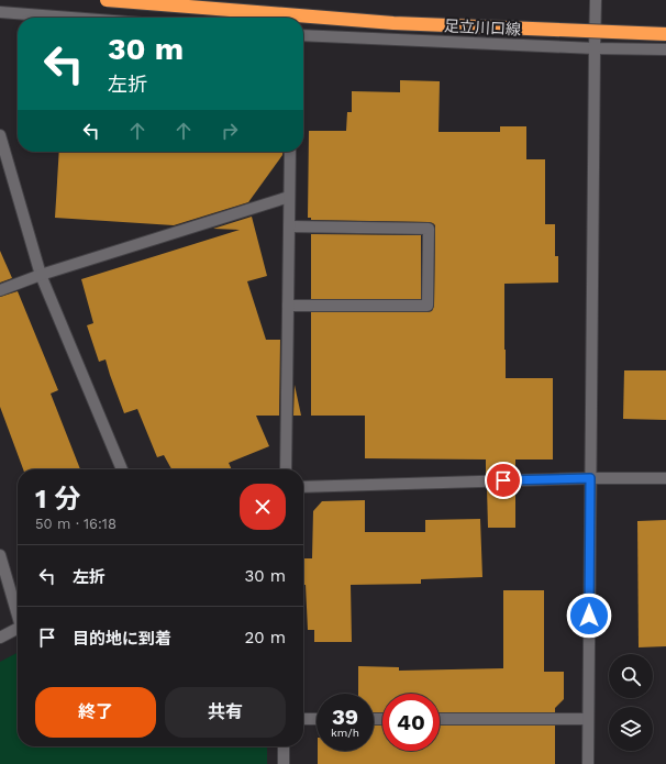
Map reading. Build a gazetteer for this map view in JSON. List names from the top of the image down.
{
  "streets": {
    "street": ["足立川口線"]
  },
  "page": {
    "turn": ["30 m", "左折"],
    "heading": ["1 分", "50 m · 16:18"],
    "list": [
      {
        "name": "左折",
        "value": "30 m"
      },
      {
        "name": "目的地に到着",
        "value": "20 m"
      }
    ],
    "buttons": ["終了", "共有"],
    "speed": "39 km/h",
    "limit": "40"
  }
}
